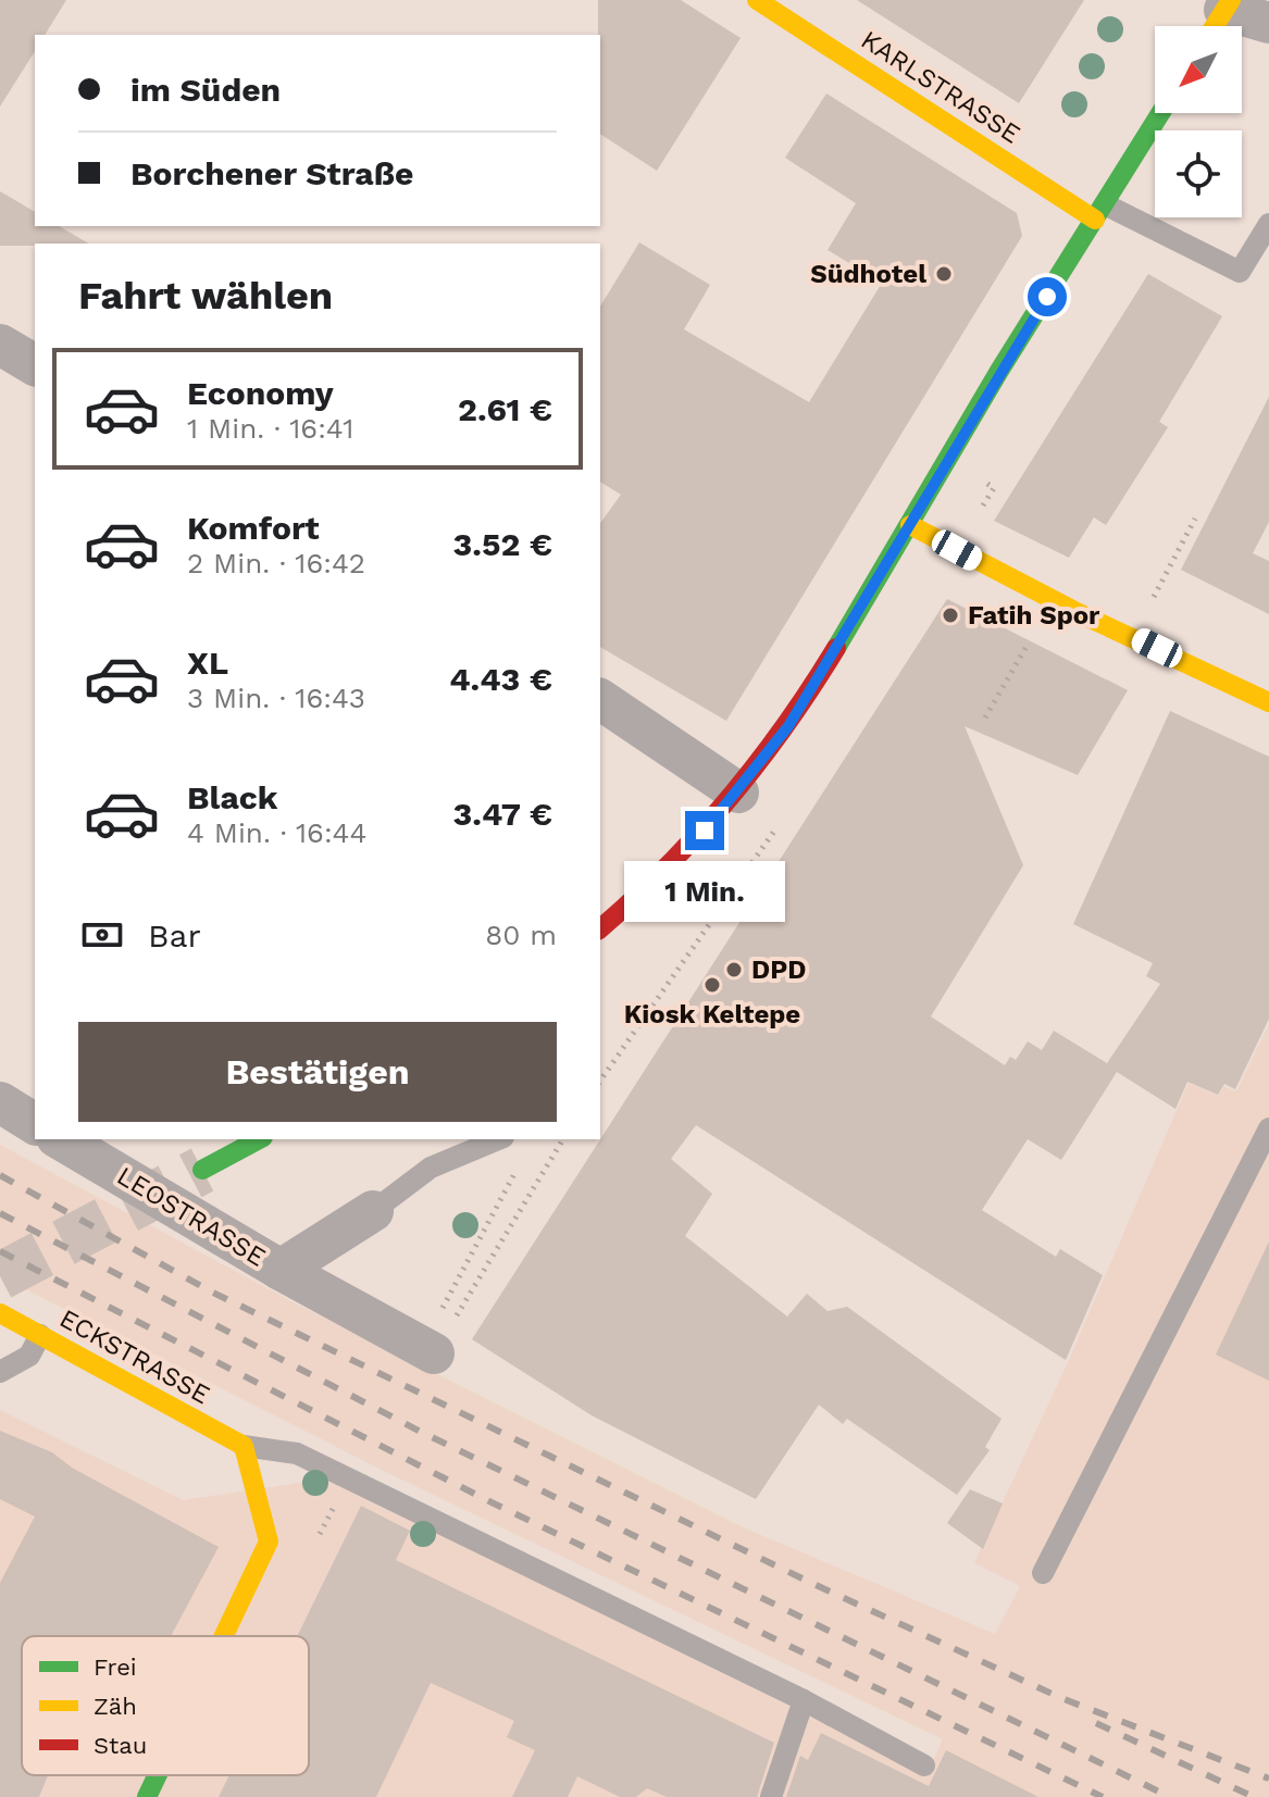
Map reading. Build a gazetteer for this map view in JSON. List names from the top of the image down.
{
  "streets": {
    "street": ["KARLSTRASSE", "LEOSTRASSE", "ECKSTRASSE"]
  },
  "places": [
    "Südhotel",
    "Fatih Spor",
    "DPD",
    "Kiosk Keltepe"
  ],
  "legend": ["Frei", "Zäh", "Stau"],
  "north": "bottom left",
  "page": {
    "banner": ["im Süden", "Borchener Straße"],
    "heading": "Fahrt wählen",
    "list": [
      {
        "name": "Economy",
        "note": "1 Min. · 16:41",
        "value": "2.61 €"
      },
      {
        "name": "Komfort",
        "note": "2 Min. · 16:42",
        "value": "3.52 €"
      },
      {
        "name": "XL",
        "note": "3 Min. · 16:43",
        "value": "4.43 €"
      },
      {
        "name": "Black",
        "note": "4 Min. · 16:44",
        "value": "3.47 €"
      }
    ],
    "bubble": "1 Min.",
    "pay": ["Bar", "80 m"],
    "buttons": "Bestätigen"
  }
}
